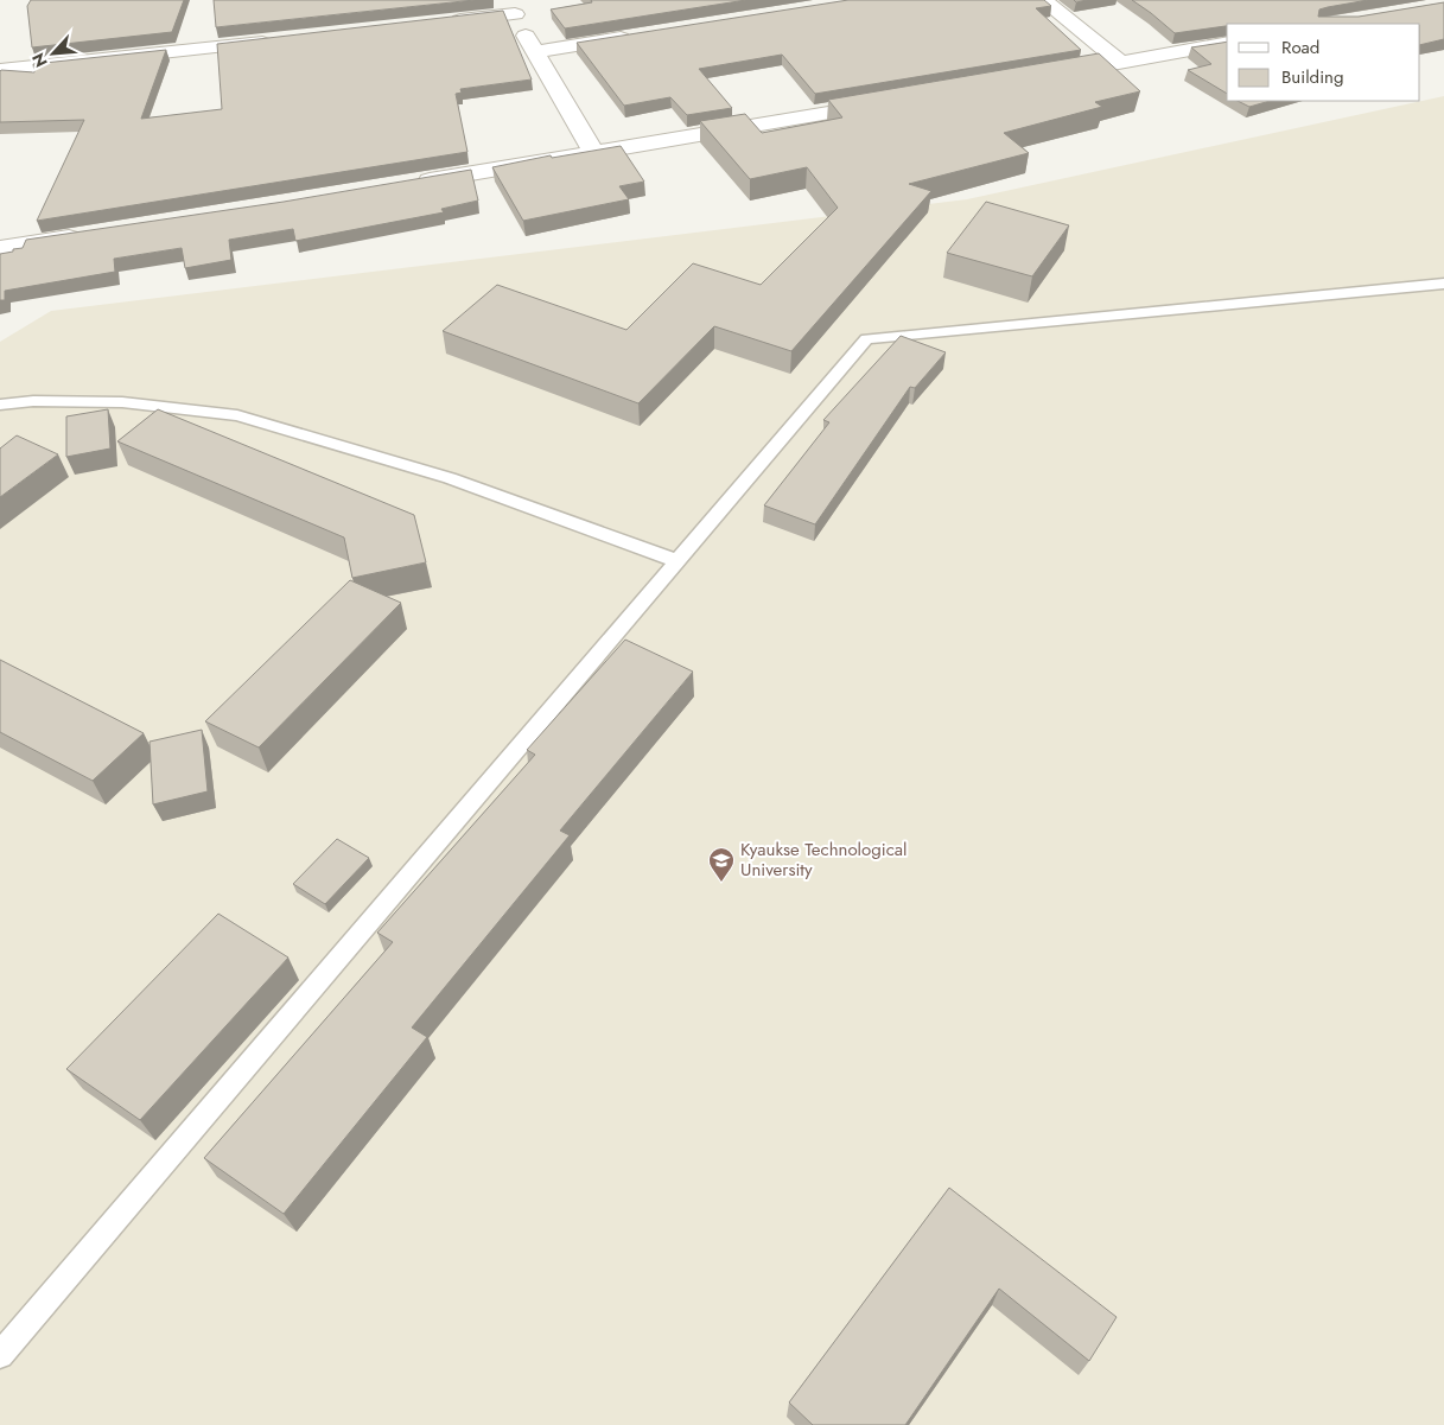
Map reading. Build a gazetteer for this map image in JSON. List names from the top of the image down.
{
  "places": {
    "school or university": ["Kyaukse Technological University"]
  },
  "legend": ["Road", "Building"],
  "north": "bottom left"
}
